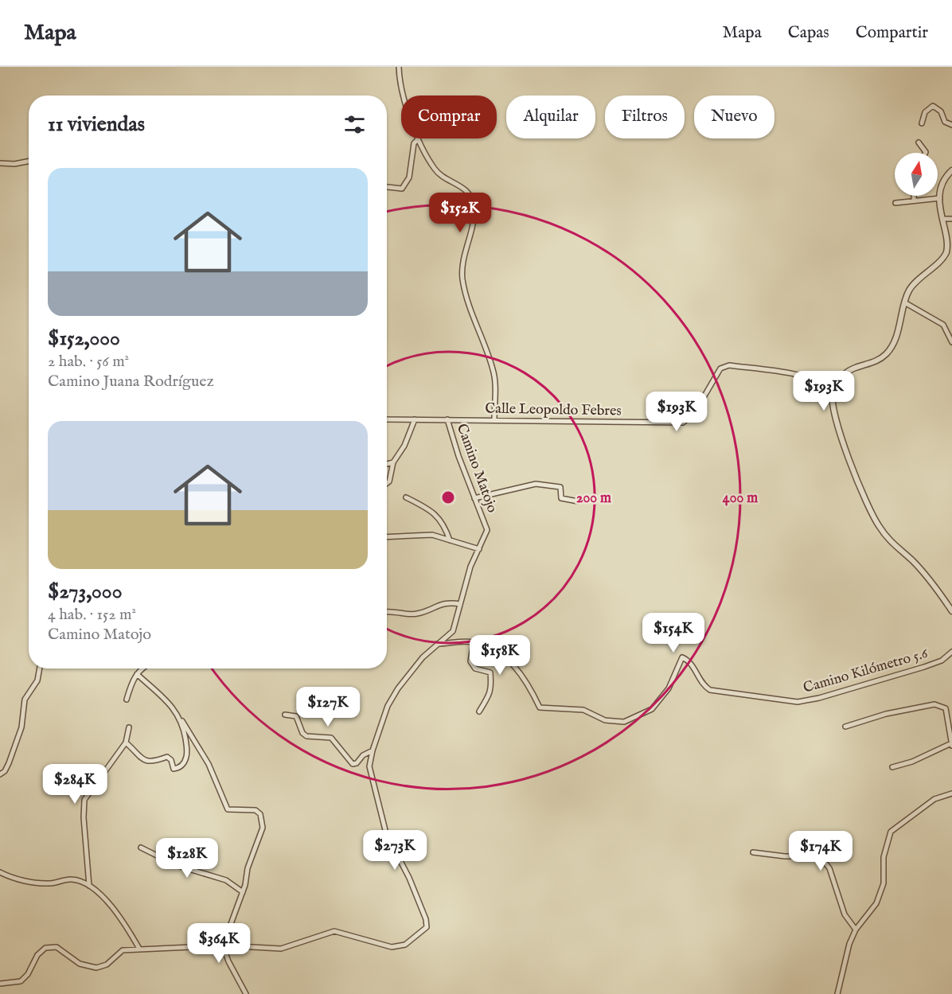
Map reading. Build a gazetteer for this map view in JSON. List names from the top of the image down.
{
  "streets": {
    "street": ["Calle Leopoldo Febres", "Camino Matojo", "Camino Kilómetro 5.6"]
  },
  "crossings": [
    ["Calle Leopoldo Febres", "Camino Matojo"],
    ["Camino Matojo", "Camino Kilómetro 5.6"]
  ],
  "north": "top",
  "page": {
    "header": "Mapa",
    "nav": ["Mapa", "Capas", "Compartir"],
    "chip": [
      "Comprar",
      "Alquilar",
      "Filtros",
      "Nuevo"
    ],
    "heading": "11 viviendas",
    "list": [
      {
        "name": "$152,000",
        "note": "2 hab. · 56 m² · Camino Juana Rodríguez"
      },
      {
        "name": "$273,000",
        "note": "4 hab. · 152 m² · Camino Matojo"
      }
    ],
    "price": [
      "$152K",
      "$193K",
      "$193K",
      "$154K",
      "$158K",
      "$127K",
      "$284K",
      "$273K",
      "$174K",
      "$128K",
      "$364K"
    ]
  },
  "rings": ["200 m", "400 m"]
}
